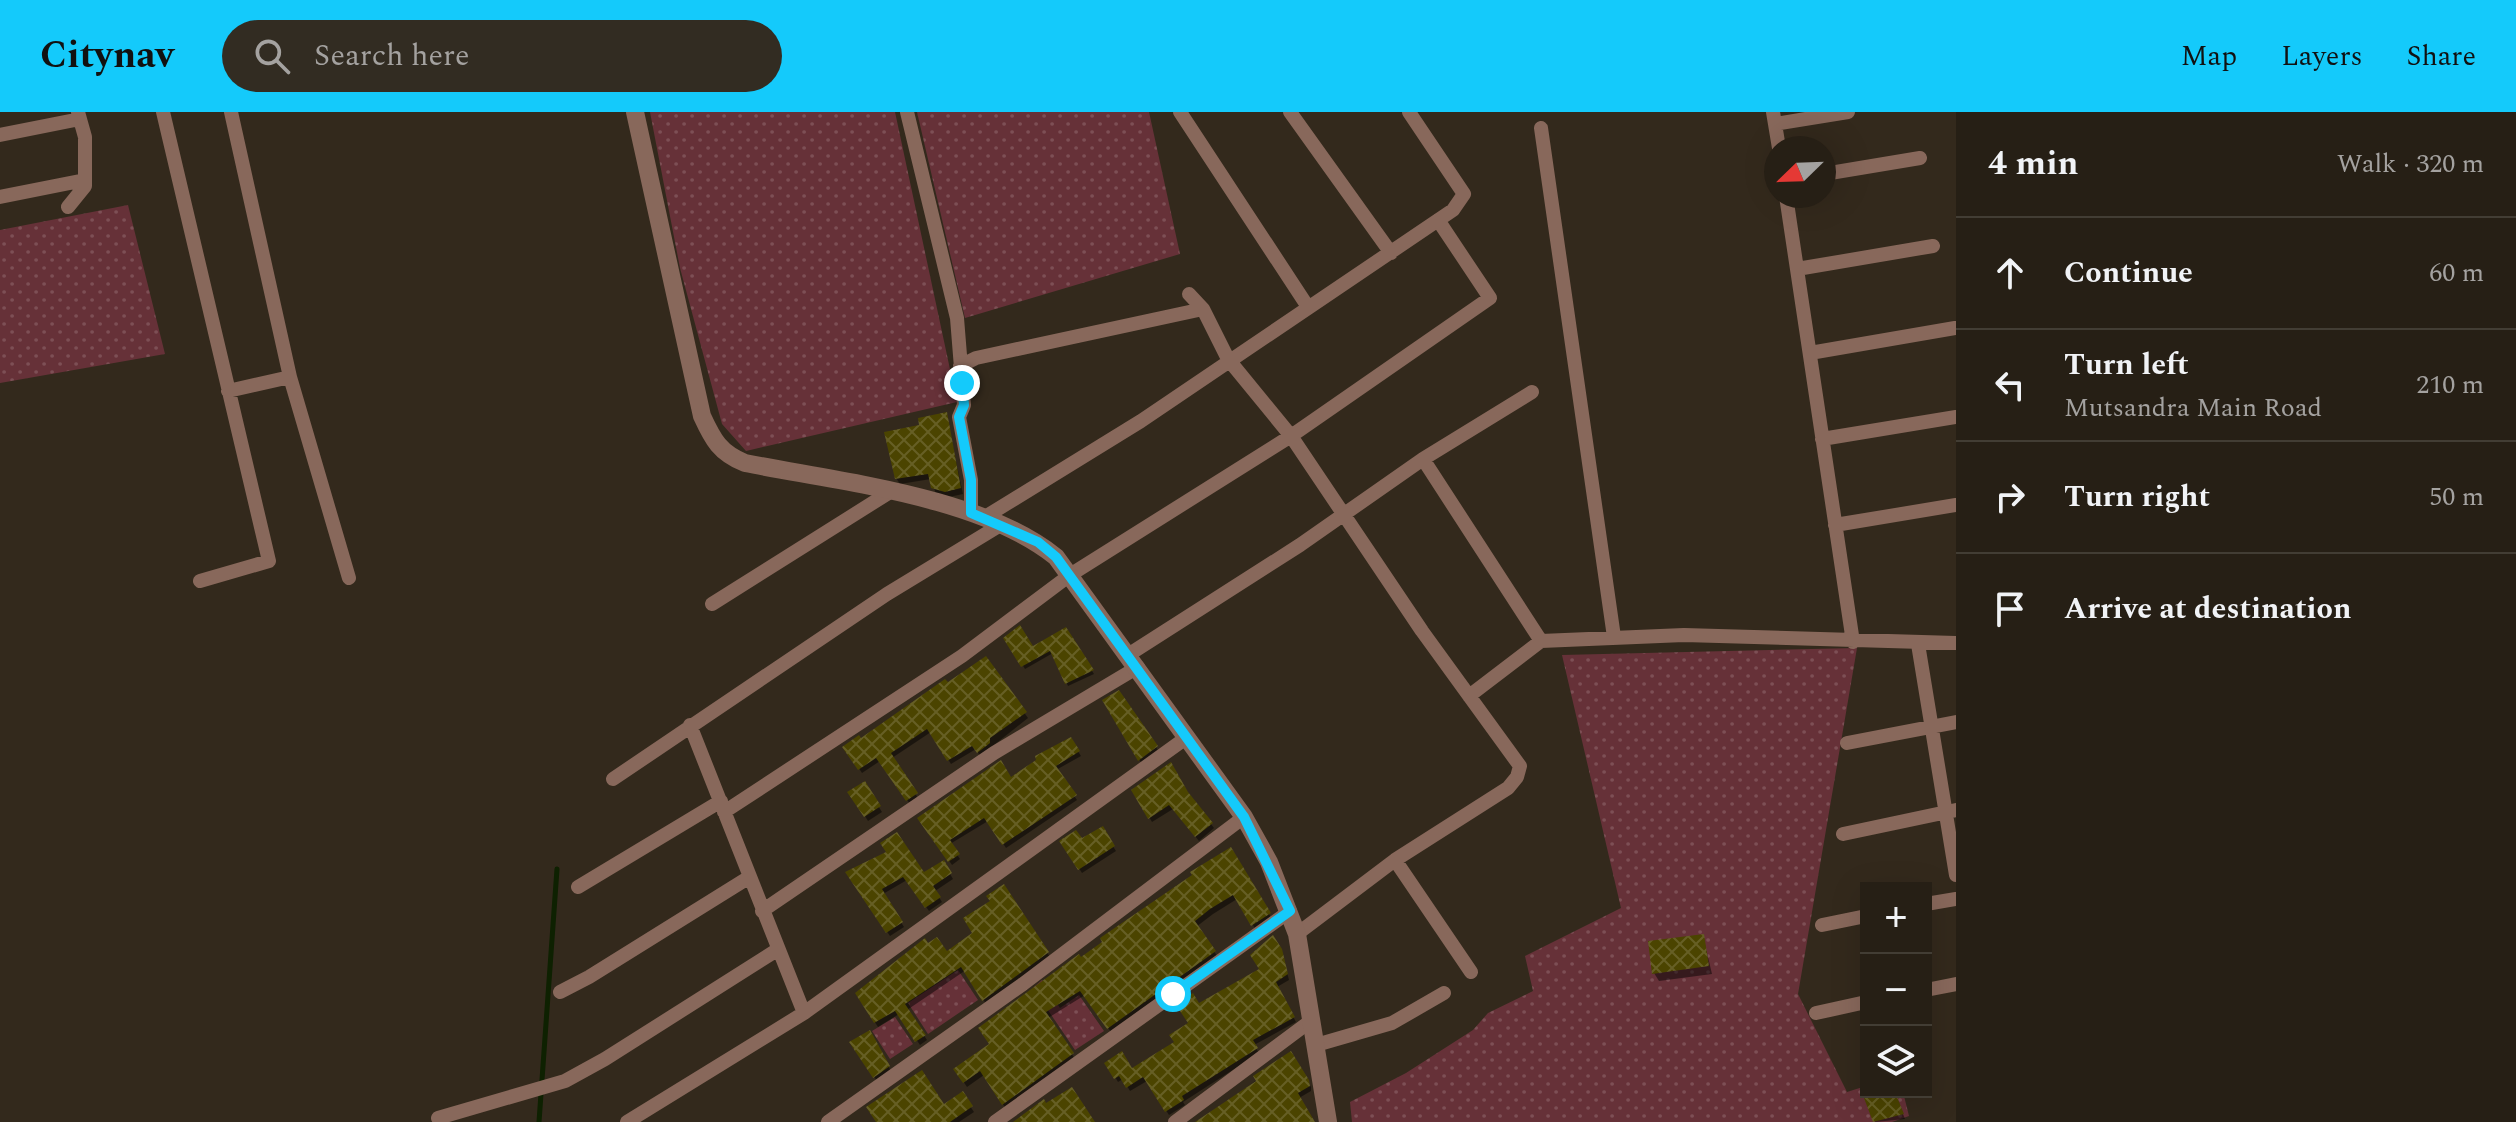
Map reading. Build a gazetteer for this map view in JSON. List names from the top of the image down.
{
  "north": "bottom left",
  "page": {
    "header": "Citynav",
    "search": "Search here",
    "nav": ["Map", "Layers", "Share"],
    "heading": ["4 min", "Walk · 320 m"],
    "list": [
      ["Continue", "60 m"],
      ["Turn left", "Mutsandra Main Road", "210 m"],
      ["Turn right", "50 m"],
      "Arrive at destination"
    ],
    "map_buttons": ["+", "−"]
  }
}
